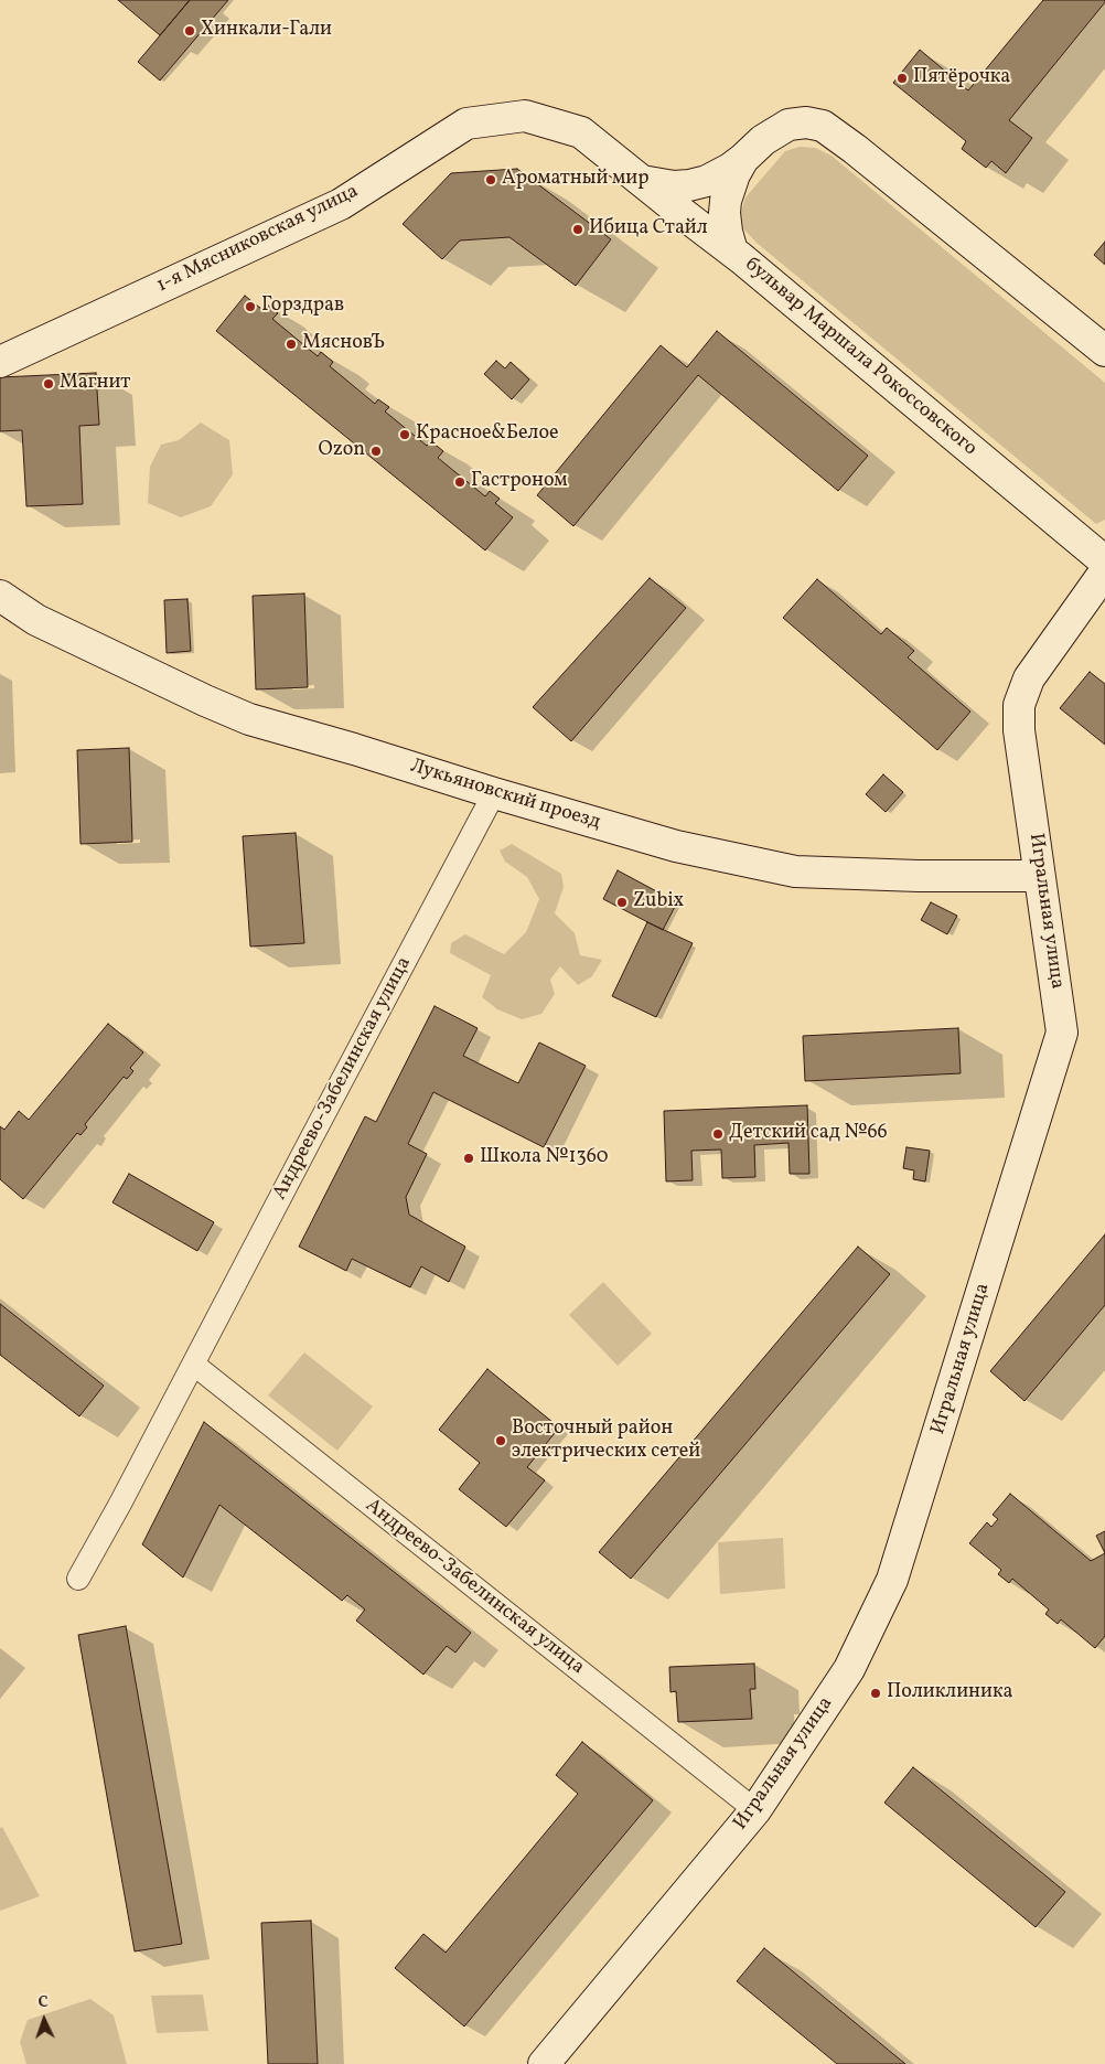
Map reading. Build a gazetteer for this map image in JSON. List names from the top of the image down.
{
  "streets": {
    "street": [
      "1-я Мясниковская улица",
      "бульвар Маршала Рокоссовского",
      "Лукьяновский проезд",
      "Игральная улица",
      "Андреево-Забелинская улица"
    ]
  },
  "crossings": [
    ["1-я Мясниковская улица", "бульвар Маршала Рокоссовского"],
    ["Лукьяновский проезд", "Игральная улица"],
    ["Лукьяновский проезд", "Андреево-Забелинская улица"],
    ["Игральная улица", "Андреево-Забелинская улица"]
  ],
  "places": [
    "Хинкали-Гали",
    "Пятёрочка",
    "Ароматный мир",
    "Ибица Стайл",
    "Горздрав",
    "МясновЪ",
    "Магнит",
    "Красное&Белое",
    "Ozon",
    "Гастроном",
    "Zubix",
    "Детский сад №66",
    "Школа №1360",
    "Восточный район электрических сетей",
    "Поликлиника"
  ],
  "north": "top"
}
